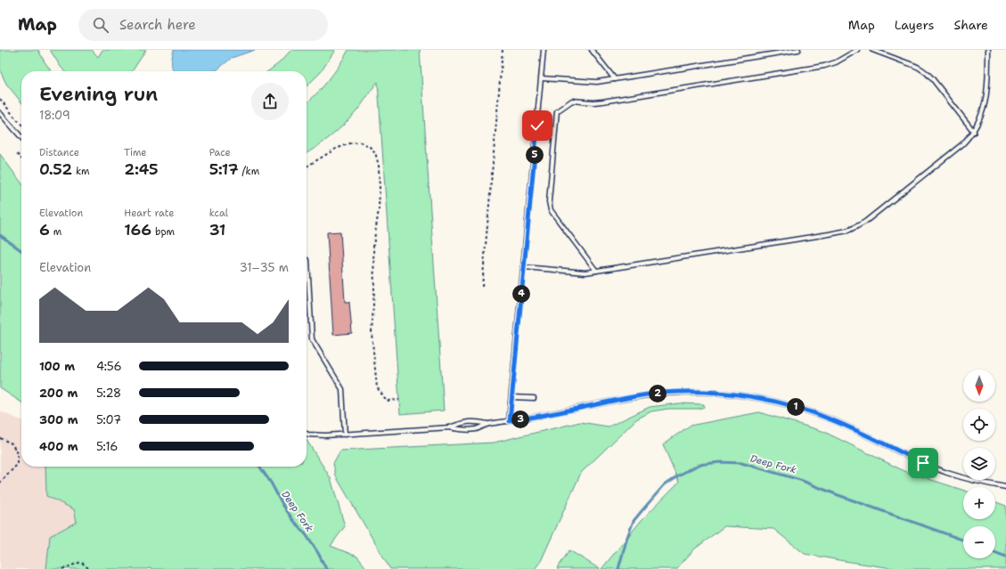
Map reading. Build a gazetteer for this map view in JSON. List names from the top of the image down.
{
  "water": ["Deep Fork"],
  "north": "bottom",
  "page": {
    "header": "Map",
    "search": "Search here",
    "nav": ["Map", "Layers", "Share"],
    "heading": ["Evening run", "18:09"],
    "stats": [
      ["Distance", "0.52 km"],
      ["Time", "2:45"],
      ["Pace", "5:17 /km"],
      ["Elevation", "6 m"],
      ["Heart rate", "166 bpm"],
      ["kcal", "31"]
    ],
    "pins": [
      "5",
      "4",
      "2",
      "1",
      "3"
    ],
    "chart": ["Elevation", "31–35 m"],
    "list": [
      {
        "name": "100 m",
        "note": "4:56"
      },
      {
        "name": "200 m",
        "note": "5:28"
      },
      {
        "name": "300 m",
        "note": "5:07"
      },
      {
        "name": "400 m",
        "note": "5:16"
      }
    ],
    "map_buttons": ["+", "−"]
  }
}
